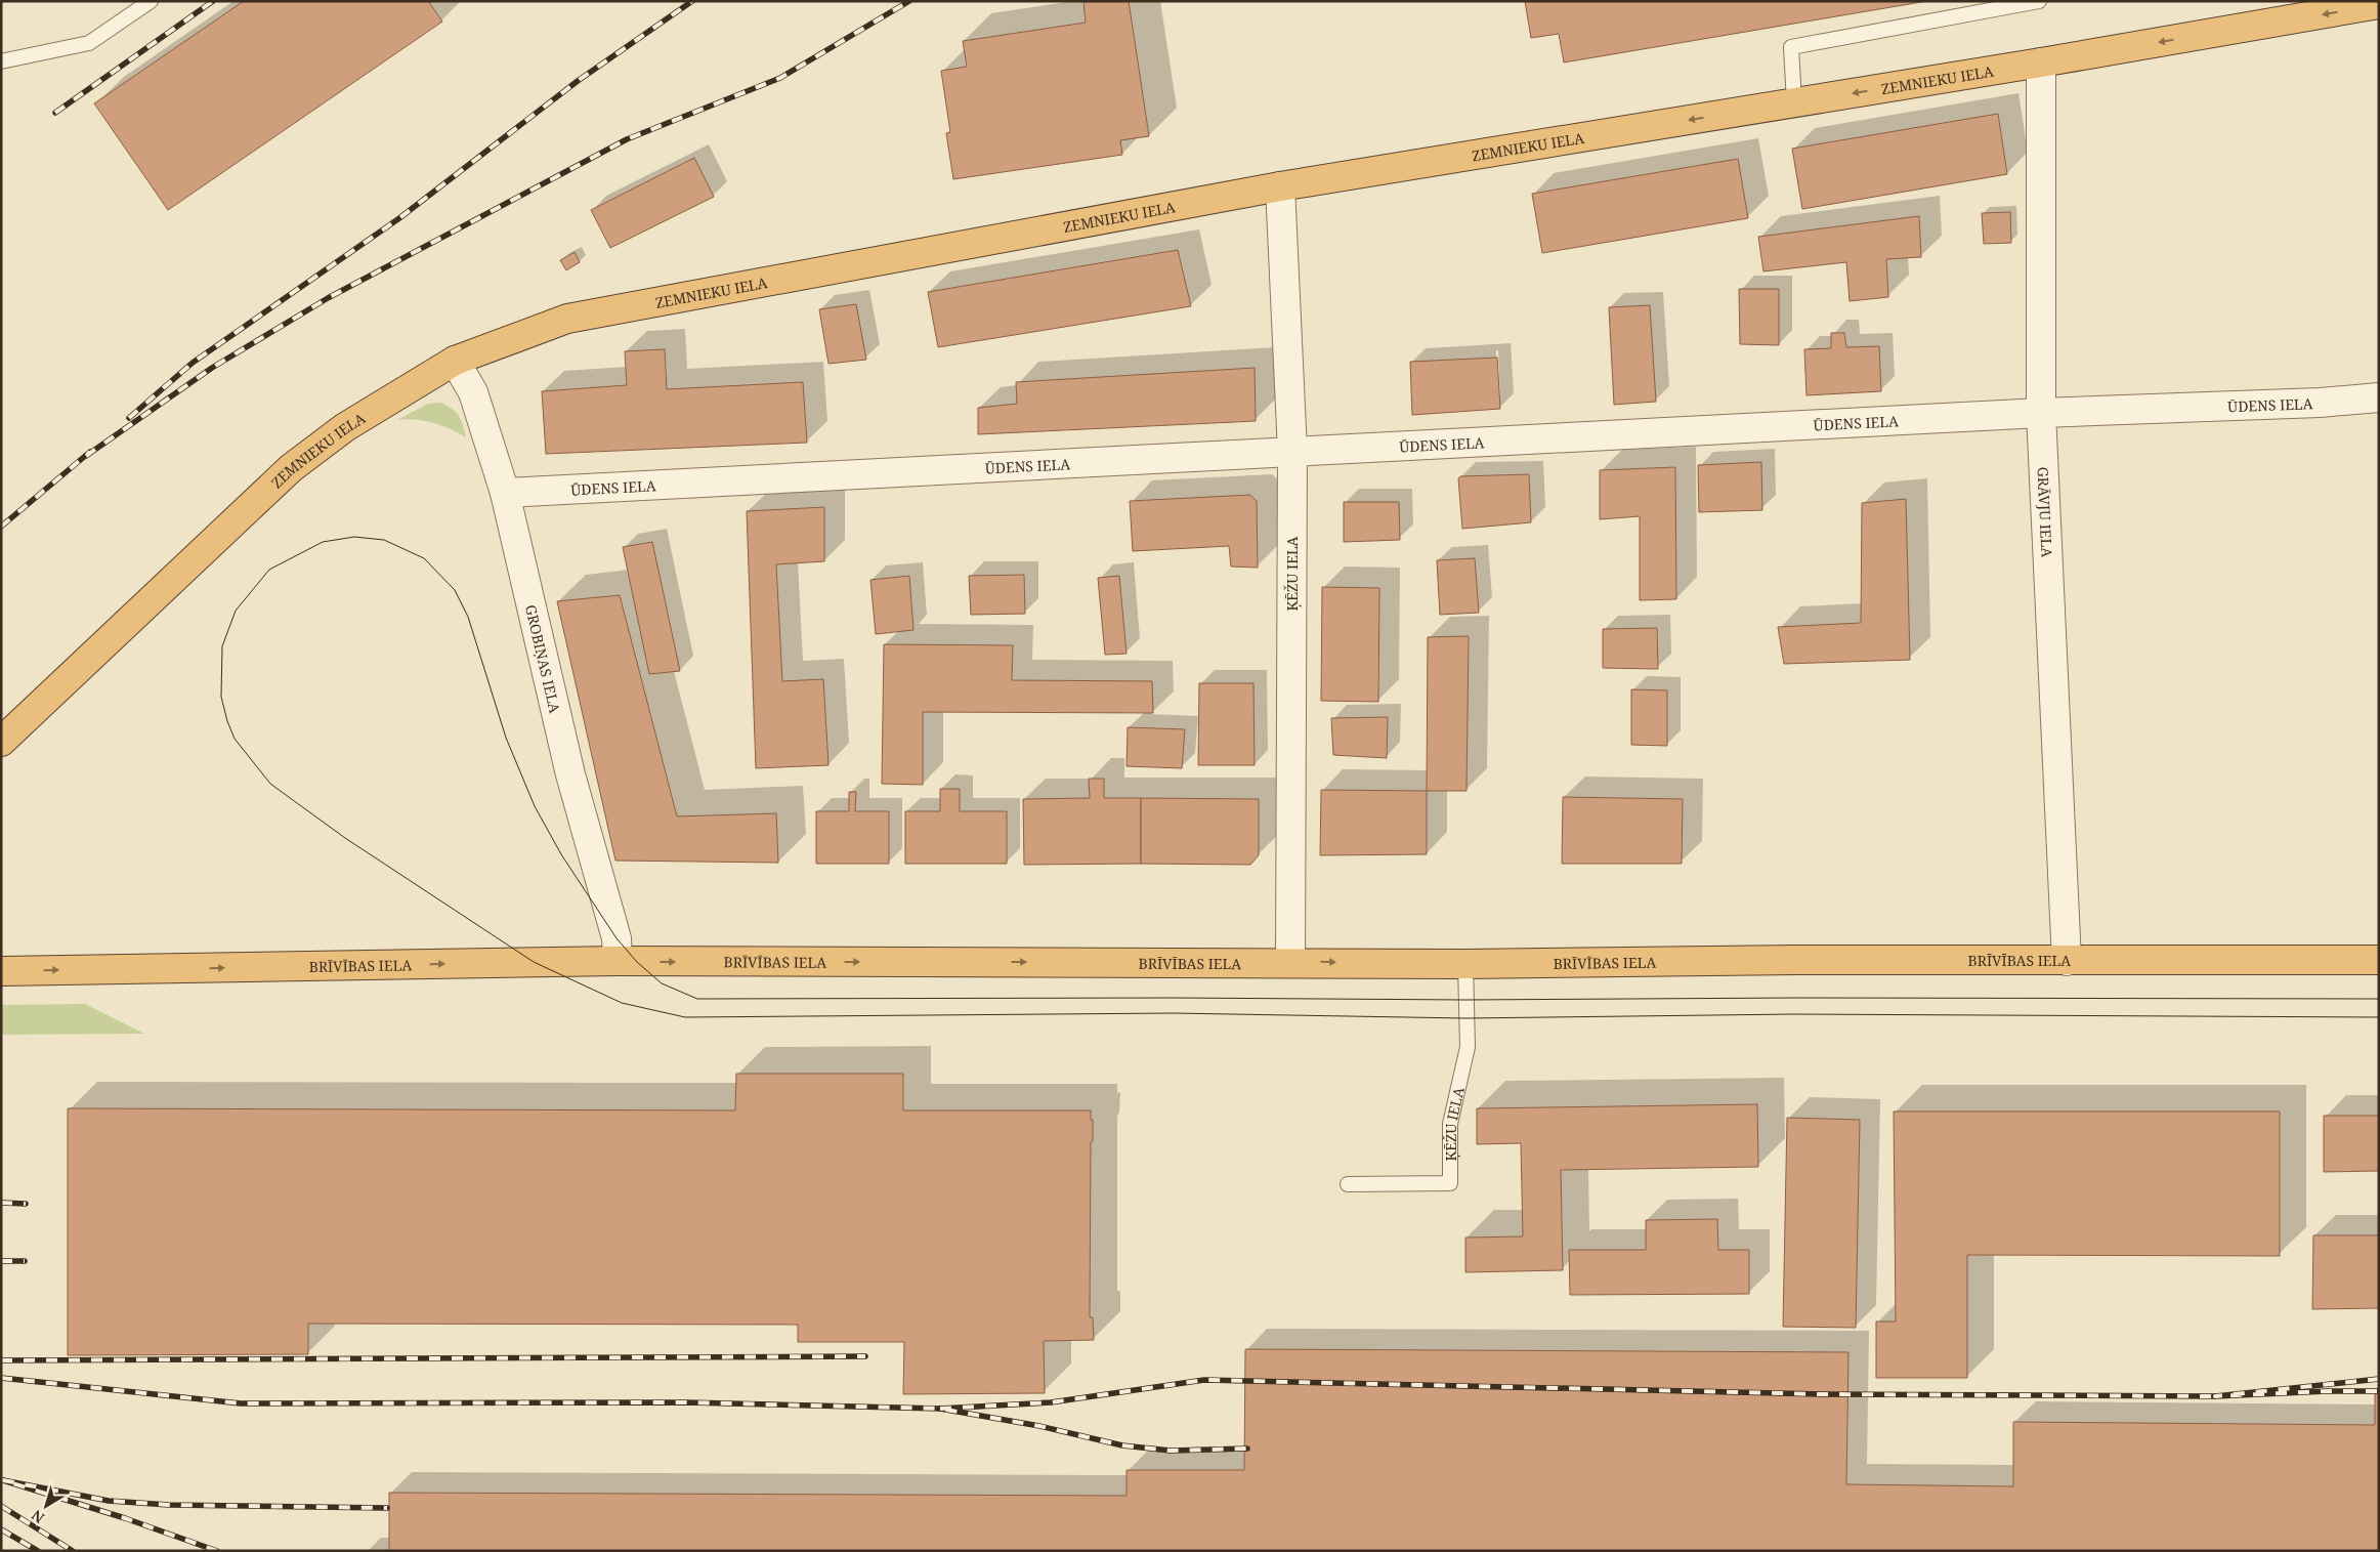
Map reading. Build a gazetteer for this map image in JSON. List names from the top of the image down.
{
  "streets": {
    "highway": ["ZEMNIEKU IELA", "BRĪVĪBAS IELA"],
    "street": [
      "ŪDENS IELA",
      "GRĀVJU IELA",
      "ĶĒŽU IELA",
      "GROBIŅAS IELA"
    ]
  },
  "crossings": [
    ["ZEMNIEKU IELA", "GRĀVJU IELA"],
    ["ZEMNIEKU IELA", "ĶĒŽU IELA"],
    ["ZEMNIEKU IELA", "GROBIŅAS IELA"],
    ["ŪDENS IELA", "GRĀVJU IELA"],
    ["ŪDENS IELA", "ĶĒŽU IELA"],
    ["ŪDENS IELA", "GROBIŅAS IELA"],
    ["GRĀVJU IELA", "BRĪVĪBAS IELA"],
    ["ĶĒŽU IELA", "BRĪVĪBAS IELA"],
    ["GROBIŅAS IELA", "BRĪVĪBAS IELA"]
  ],
  "one_way": ["ZEMNIEKU IELA", "BRĪVĪBAS IELA"],
  "north": "bottom left"
}
